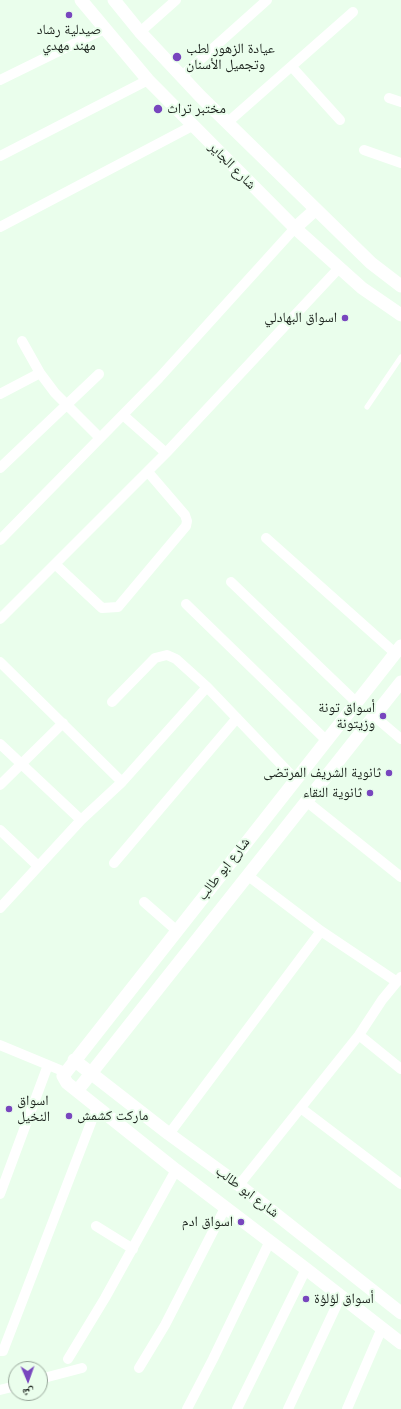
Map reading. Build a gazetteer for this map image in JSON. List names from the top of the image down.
{
  "streets": {
    "street": ["شارع الجاير", "شارع ابو طالب"]
  },
  "places": [
    "صيدلية رشاد مهند مهدي",
    "عيادة الزهور لطب وتجميل الأسنان",
    "مختبر تراث",
    "اسواق البهادلي",
    "أسواق تونة وزيتونة",
    "ثانوية الشريف المرتضى",
    "ثانوية النقاء",
    "اسواق النخيل",
    "ماركت كشمش",
    "اسواق ادم",
    "أسواق لؤلؤة"
  ],
  "north": "bottom"
}
